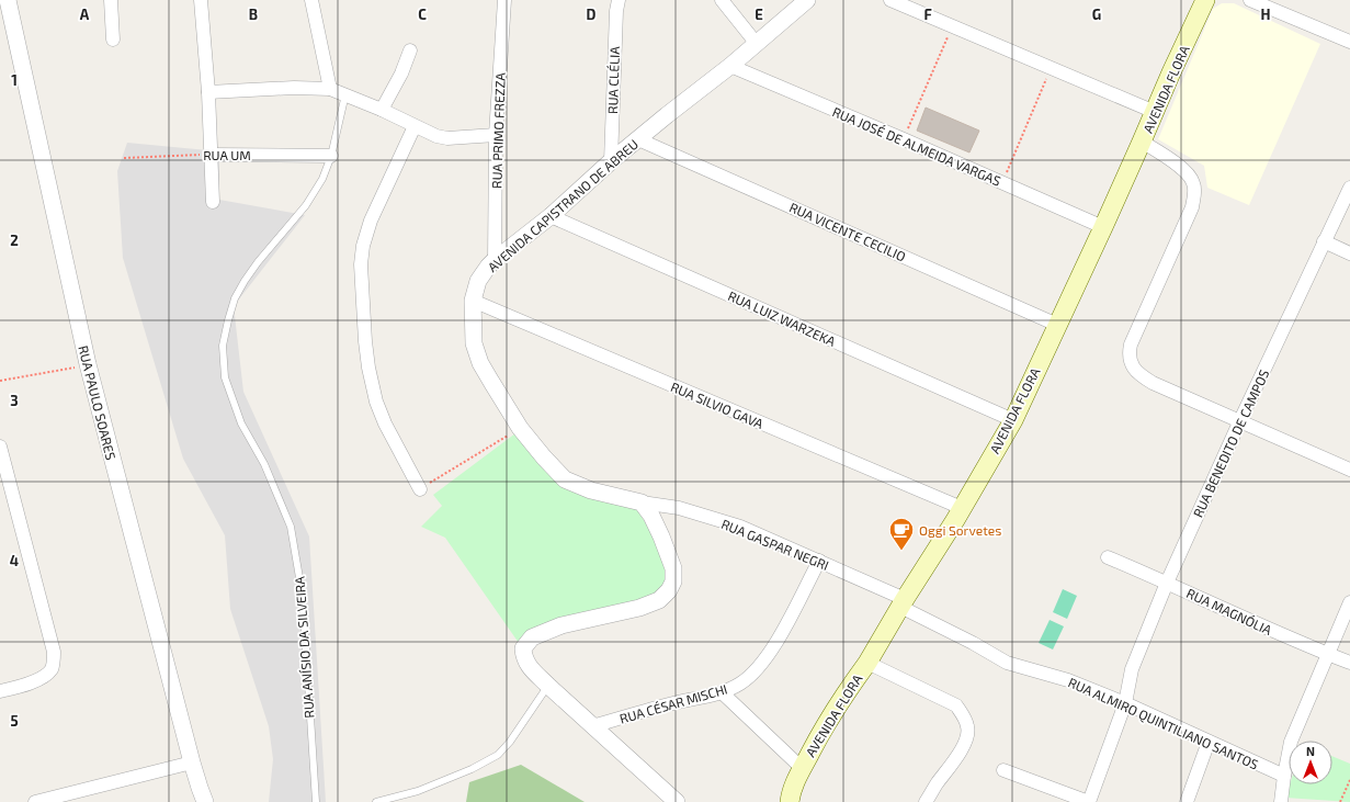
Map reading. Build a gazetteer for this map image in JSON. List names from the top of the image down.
{
  "streets": {
    "main road": ["AVENIDA FLORA"],
    "street": [
      "RUA CLÉLIA",
      "RUA PRIMO FREZZA",
      "RUA JOSÉ DE ALMEIDA VARGAS",
      "RUA UM",
      "AVENIDA CAPISTRANO DE ABREU",
      "RUA VICENTE CECILIO",
      "RUA LUIZ WARZEKA",
      "RUA PAULO SOARES",
      "RUA SILVIO GAVA",
      "RUA BENEDITO DE CAMPOS",
      "RUA GASPAR NEGRI",
      "RUA MAGNÓLIA",
      "RUA CÉSAR MISCHI",
      "RUA ALMIRO QUINTILIANO SANTOS"
    ],
    "lane": ["RUA ANÍSIO DA SILVEIRA"]
  },
  "crossings": [
    ["RUA CLÉLIA", "AVENIDA CAPISTRANO DE ABREU"],
    ["AVENIDA FLORA", "RUA JOSÉ DE ALMEIDA VARGAS"],
    ["AVENIDA FLORA", "RUA VICENTE CECILIO"],
    ["AVENIDA FLORA", "RUA LUIZ WARZEKA"],
    ["AVENIDA FLORA", "RUA SILVIO GAVA"],
    ["AVENIDA FLORA", "RUA GASPAR NEGRI"],
    ["AVENIDA FLORA", "RUA ALMIRO QUINTILIANO SANTOS"],
    ["RUA PRIMO FREZZA", "AVENIDA CAPISTRANO DE ABREU"],
    ["RUA JOSÉ DE ALMEIDA VARGAS", "AVENIDA CAPISTRANO DE ABREU"],
    ["RUA UM", "RUA ANÍSIO DA SILVEIRA"],
    ["AVENIDA CAPISTRANO DE ABREU", "RUA VICENTE CECILIO"],
    ["AVENIDA CAPISTRANO DE ABREU", "RUA LUIZ WARZEKA"],
    ["AVENIDA CAPISTRANO DE ABREU", "RUA SILVIO GAVA"],
    ["AVENIDA CAPISTRANO DE ABREU", "RUA GASPAR NEGRI"],
    ["RUA BENEDITO DE CAMPOS", "RUA MAGNÓLIA"],
    ["RUA BENEDITO DE CAMPOS", "RUA ALMIRO QUINTILIANO SANTOS"],
    ["RUA GASPAR NEGRI", "RUA CÉSAR MISCHI"],
    ["RUA GASPAR NEGRI", "RUA ALMIRO QUINTILIANO SANTOS"]
  ],
  "places": {
    "cafe": ["Oggi Sorvetes"]
  },
  "north": "top",
  "grid": {
    "columns": [
      "A",
      "B",
      "C",
      "D",
      "E",
      "F",
      "G",
      "H"
    ],
    "rows": [
      "1",
      "2",
      "3",
      "4",
      "5"
    ]
  }
}
